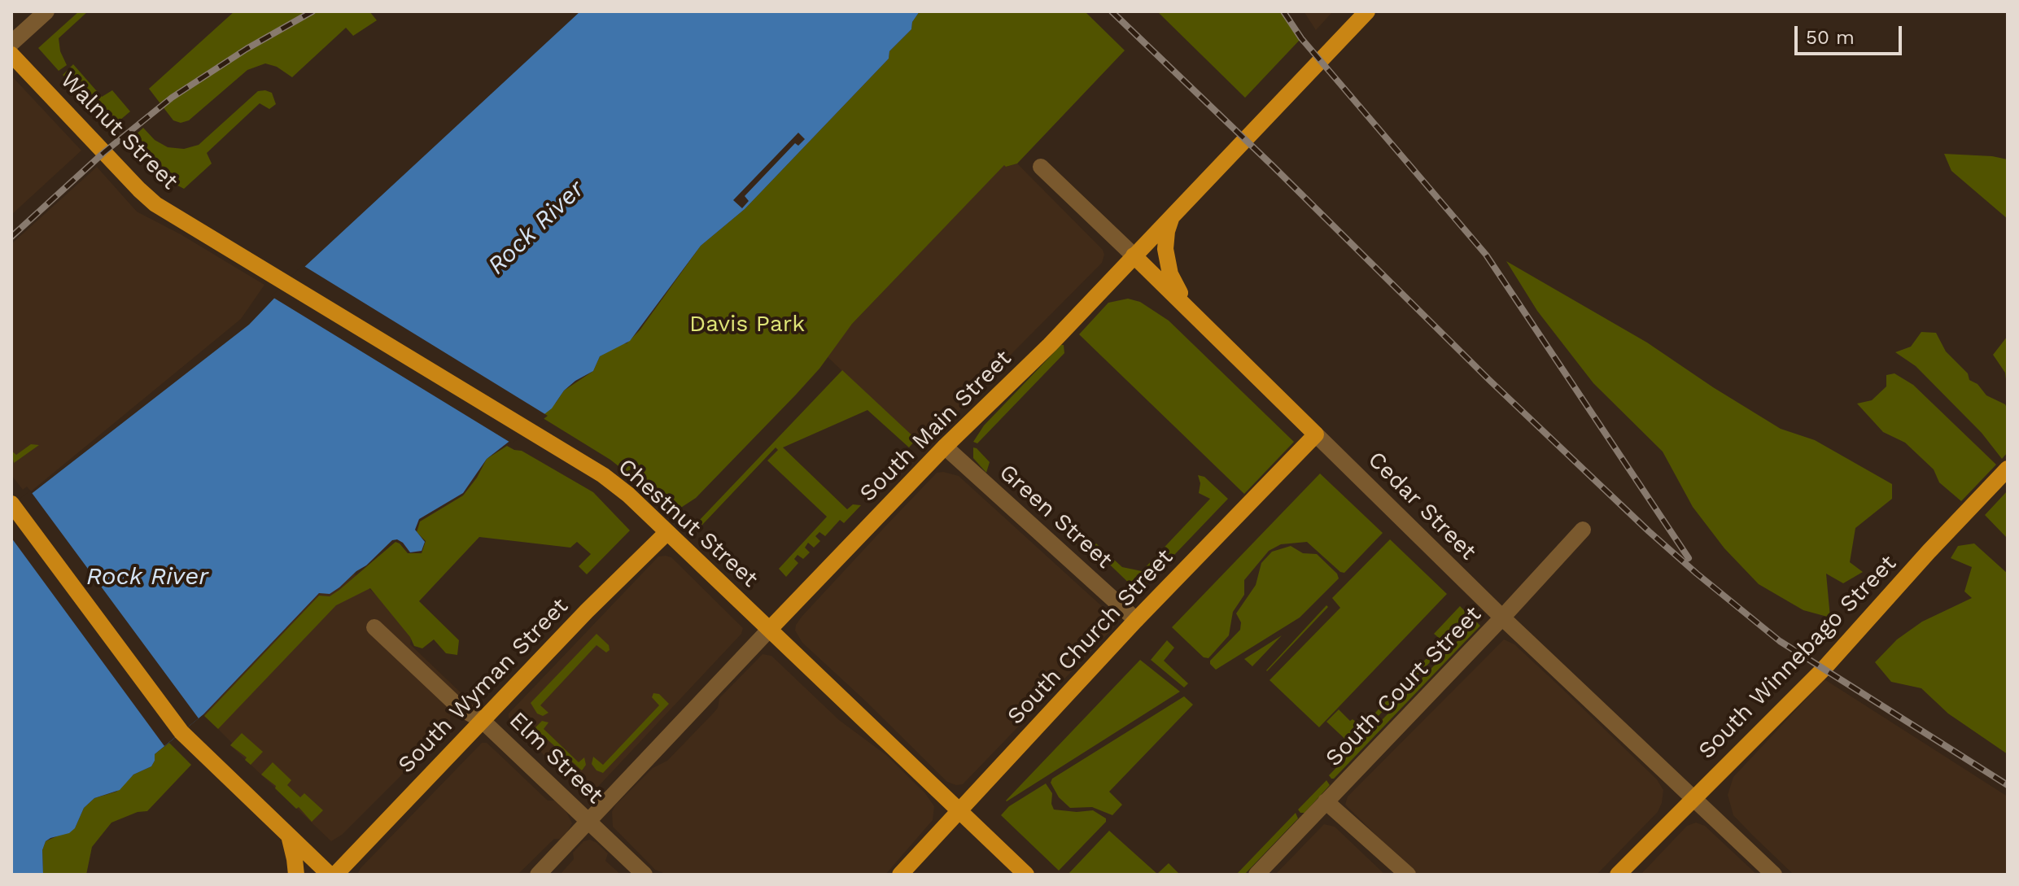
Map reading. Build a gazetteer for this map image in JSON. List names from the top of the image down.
{
  "streets": {
    "main road": [
      "Walnut Street",
      "South Main Street",
      "Cedar Street",
      "Chestnut Street",
      "South Church Street",
      "South Winnebago Street",
      "South Wyman Street"
    ],
    "street": ["Green Street", "South Court Street", "Elm Street"]
  },
  "crossings": [
    ["Walnut Street", "Chestnut Street"],
    ["South Main Street", "Cedar Street"],
    ["South Main Street", "Green Street"],
    ["South Main Street", "Chestnut Street"],
    ["South Main Street", "Elm Street"],
    ["Cedar Street", "South Church Street"],
    ["Cedar Street", "South Winnebago Street"],
    ["Cedar Street", "South Court Street"],
    ["Green Street", "South Church Street"],
    ["Chestnut Street", "South Church Street"],
    ["Chestnut Street", "South Wyman Street"],
    ["South Wyman Street", "Elm Street"]
  ],
  "water": ["Rock River"],
  "parks": ["Davis Park"],
  "scale_bar": "50 m"
}
